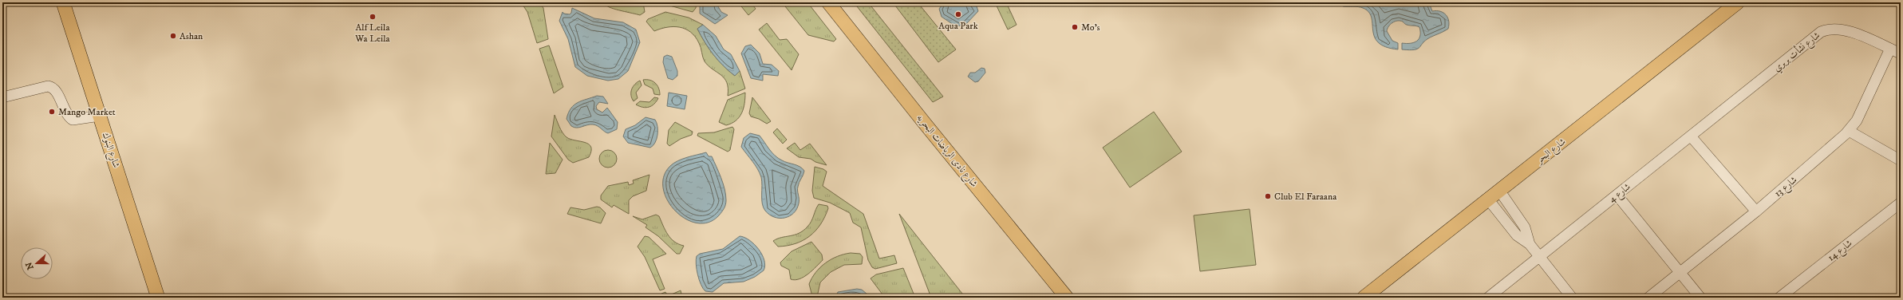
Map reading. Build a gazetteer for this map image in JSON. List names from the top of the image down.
{
  "streets": {
    "main road": ["شارع البنوك", "شارع نادى الرياضات البحريه", "شارع البحر"],
    "street": [
      "شارع نشأت بربري",
      "شارع 13",
      "شارع 4",
      "شارع 14"
    ]
  },
  "crossings": [
    ["شارع نشأت بربري", "شارع 13"],
    ["شارع نشأت بربري", "شارع 4"]
  ],
  "places": [
    "Aqua Park",
    "Alf Leila Wa Leila",
    "Mo’s",
    "Ashan",
    "Mango Market",
    "Club El Faraana"
  ],
  "north": "left"
}
